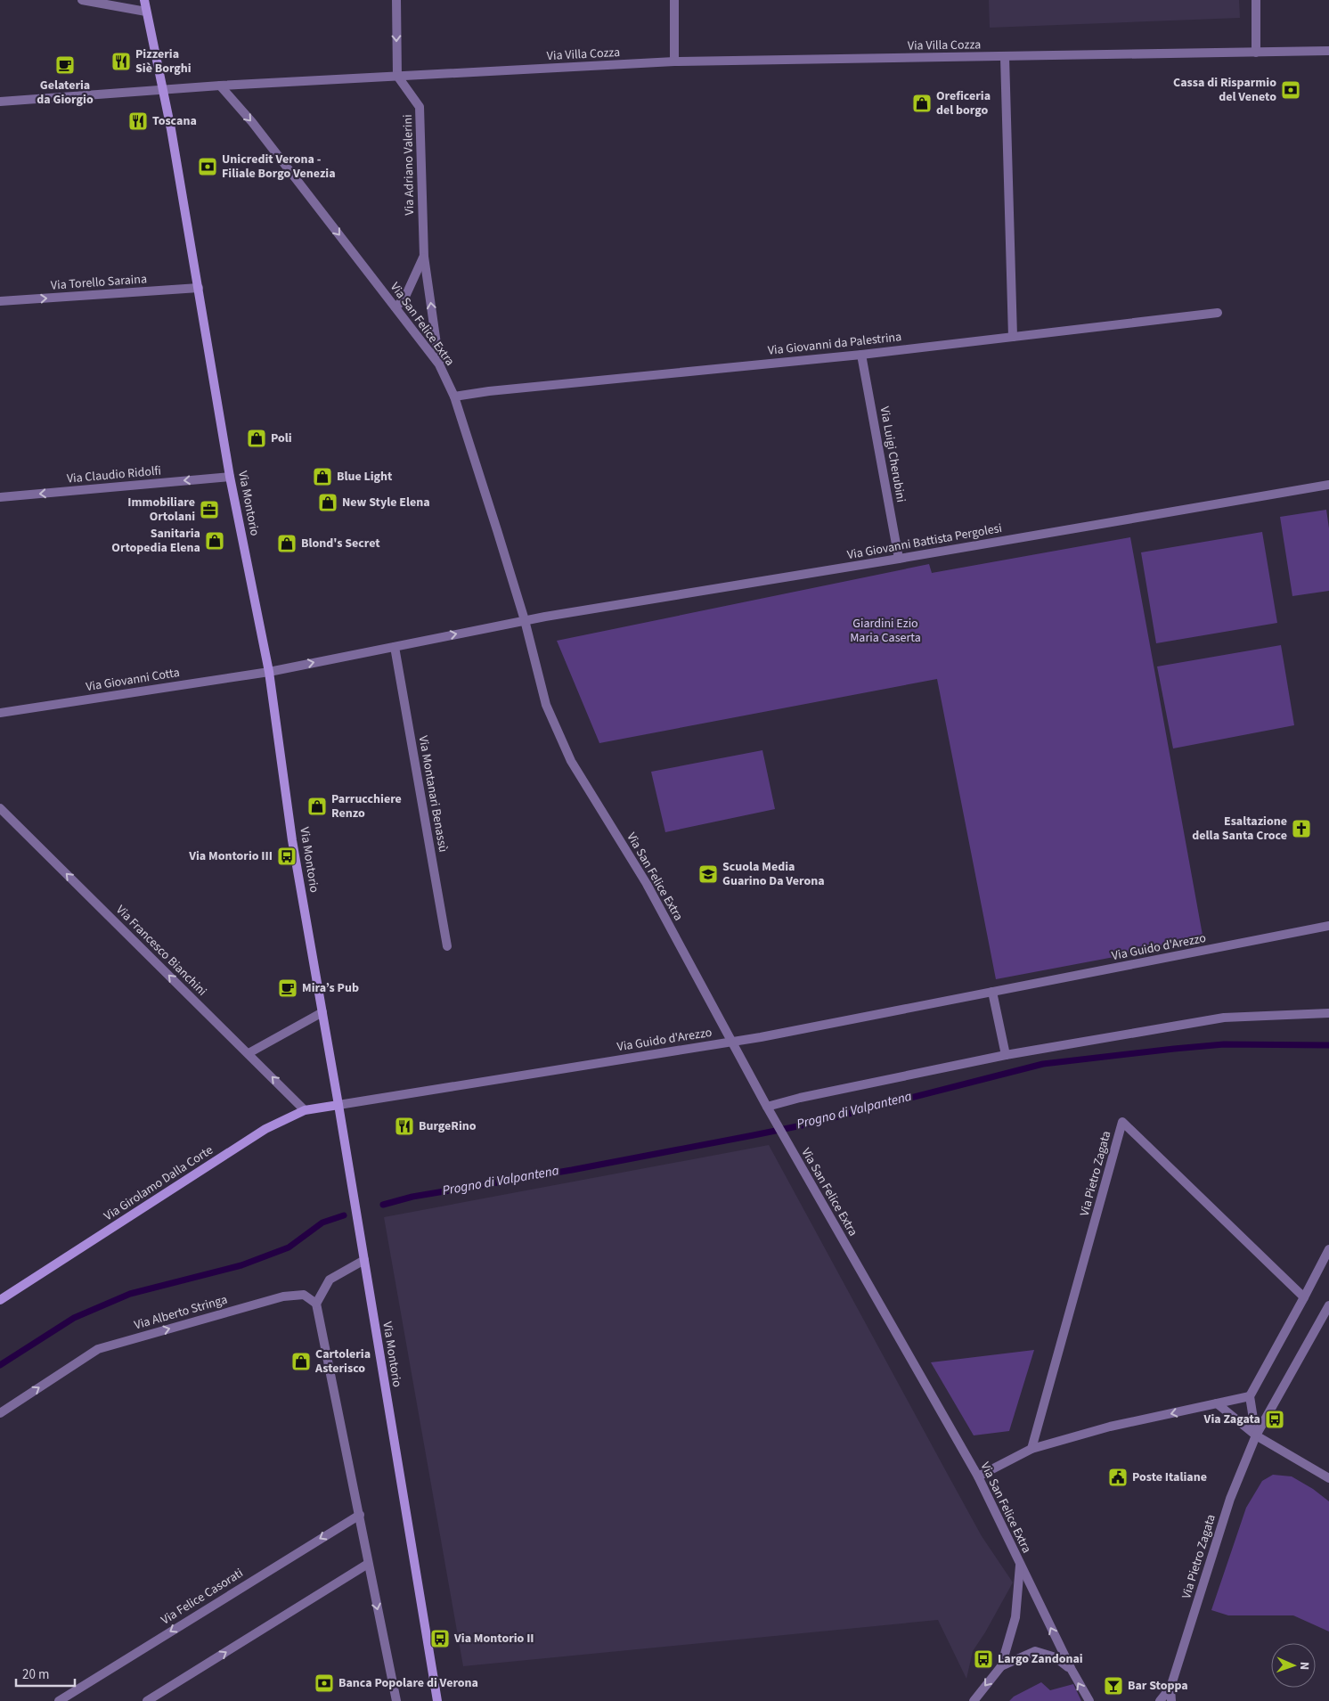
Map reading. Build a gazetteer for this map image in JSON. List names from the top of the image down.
{
  "streets": {
    "street": [
      "Via Villa Cozza",
      "Via Adriano Valerini",
      "Via Torello Saraina",
      "Via San Felice Extra",
      "Via Giovanni da Palestrina",
      "Via Luigi Cherubini",
      "Via Claudio Ridolfi",
      "Via Montorio",
      "Via Giovanni Battista Pergolesi",
      "Via Giovanni Cotta",
      "Via Montanari Benassù",
      "Via Guido d'Arezzo",
      "Via Francesco Bianchini",
      "Via Pietro Zagata",
      "Via Girolamo Dalla Corte",
      "Via Alberto Stringa",
      "Via Felice Casorati"
    ]
  },
  "crossings": [
    ["Via Villa Cozza", "Via Adriano Valerini"],
    ["Via Villa Cozza", "Via San Felice Extra"],
    ["Via Villa Cozza", "Via Montorio"],
    ["Via Adriano Valerini", "Via San Felice Extra"],
    ["Via Torello Saraina", "Via Montorio"],
    ["Via San Felice Extra", "Via Giovanni da Palestrina"],
    ["Via San Felice Extra", "Via Giovanni Battista Pergolesi"],
    ["Via San Felice Extra", "Via Guido d'Arezzo"],
    ["Via Giovanni da Palestrina", "Via Luigi Cherubini"],
    ["Via Luigi Cherubini", "Via Giovanni Battista Pergolesi"],
    ["Via Claudio Ridolfi", "Via Montorio"],
    ["Via Montorio", "Via Giovanni Cotta"],
    ["Via Montorio", "Via Guido d'Arezzo"],
    ["Via Montorio", "Via Girolamo Dalla Corte"],
    ["Via Guido d'Arezzo", "Via Girolamo Dalla Corte"],
    ["Via Francesco Bianchini", "Via Girolamo Dalla Corte"]
  ],
  "one_way": [
    "Via Torello Saraina",
    "Via Claudio Ridolfi",
    "Via Francesco Bianchini",
    "Via Alberto Stringa"
  ],
  "water": ["Progno di Valpantena"],
  "parks": ["Giardini Ezio Maria Caserta"],
  "places": {
    "restaurant": ["Pizzeria Siè Borghi", "Toscana", "BurgeRino"],
    "cafe": ["Gelateria da Giorgio", "Mira’s Pub"],
    "bank": ["Cassa di Risparmio del Veneto", "Unicredit Verona - Filiale Borgo Venezia", "Banca Popolare di Verona"],
    "shop": [
      "Oreficeria del borgo",
      "Poli",
      "Blue Light",
      "New Style Elena",
      "Sanitaria Ortopedia Elena",
      "Blond's Secret",
      "Parrucchiere Renzo",
      "Cartoleria Asterisco"
    ],
    "office": ["Immobiliare Ortolani"],
    "church": ["Esaltazione della Santa Croce"],
    "bus stop": [
      "Via Montorio III",
      "Via Zagata",
      "Via Montorio II",
      "Largo Zandonai"
    ],
    "school or university": ["Scuola Media Guarino Da Verona"],
    "public building": ["Poste Italiane"],
    "bar": ["Bar Stoppa"]
  },
  "scale_bar": "20 m",
  "north": "right"
}
